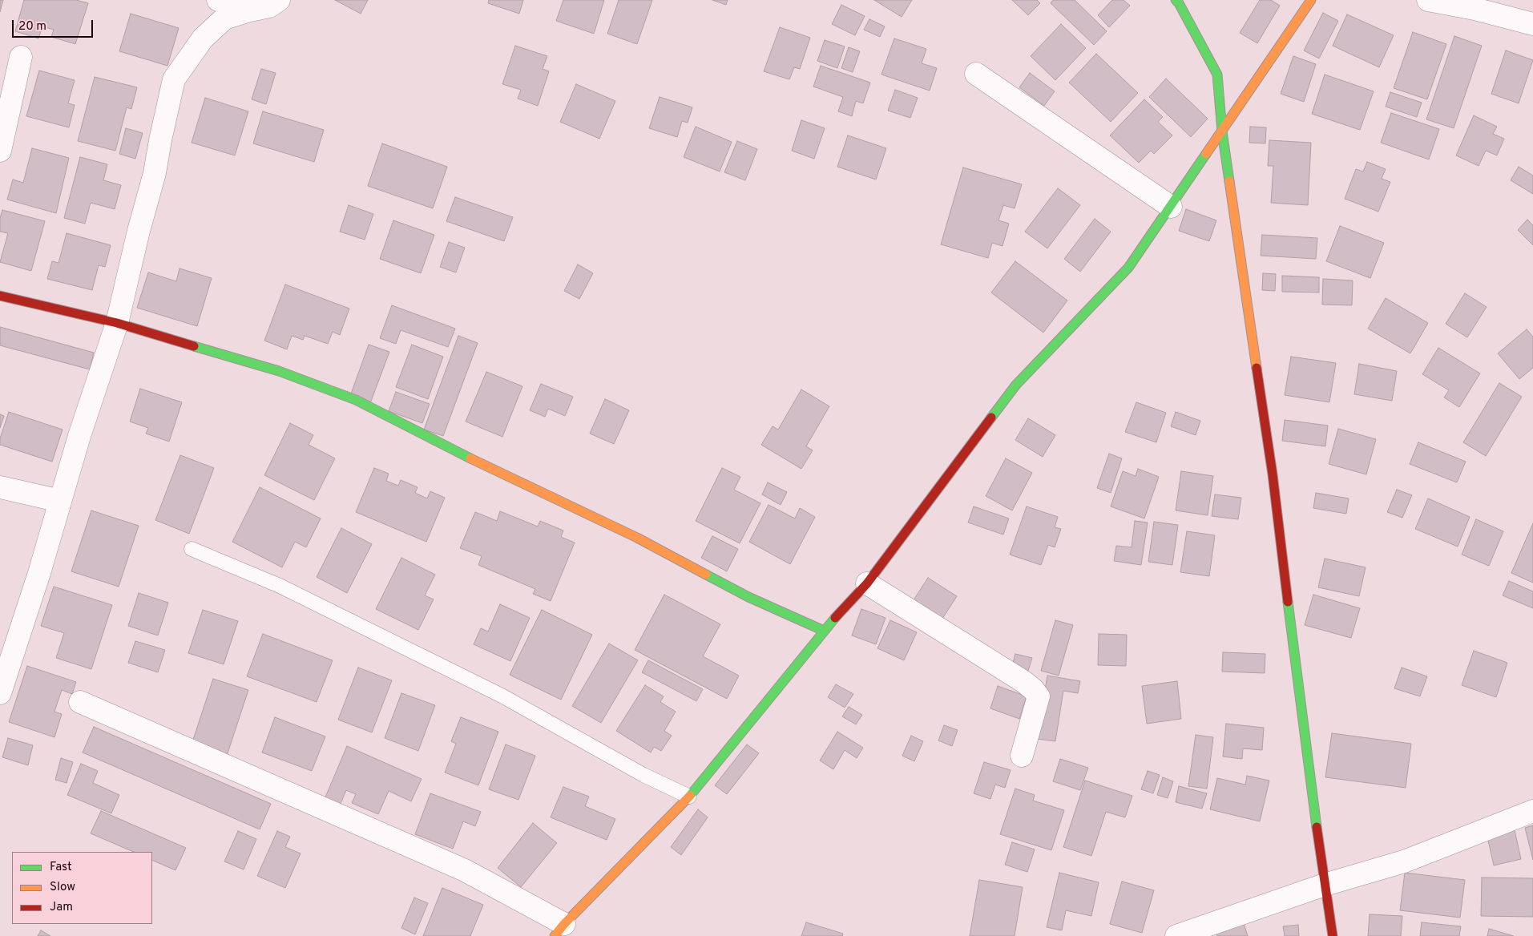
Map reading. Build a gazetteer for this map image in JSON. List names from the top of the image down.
{
  "legend": ["Fast", "Slow", "Jam"],
  "scale_bar": "20 m"
}
